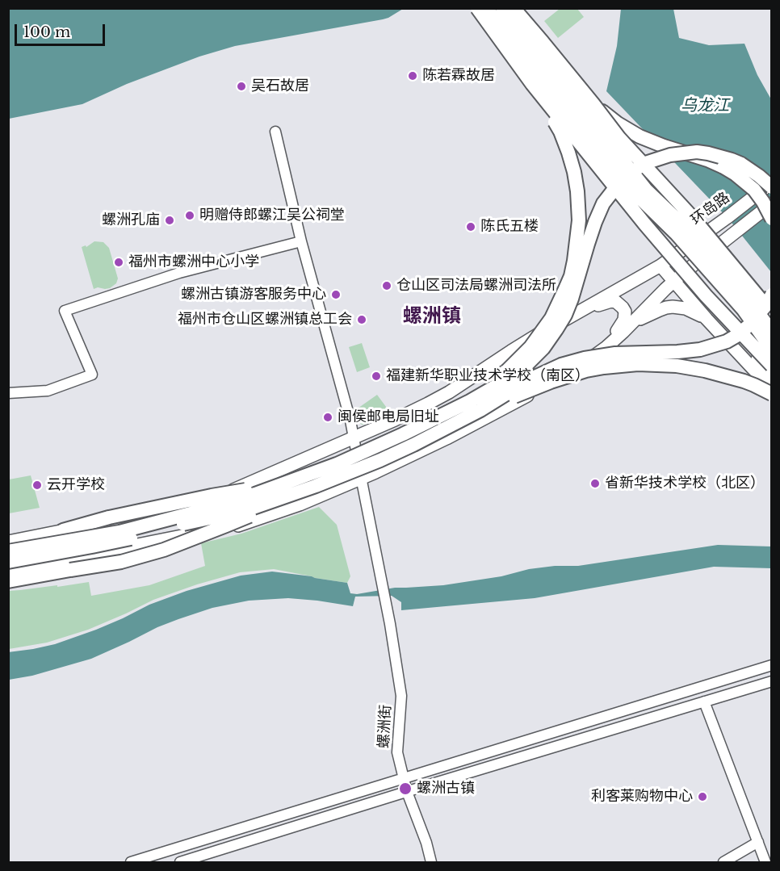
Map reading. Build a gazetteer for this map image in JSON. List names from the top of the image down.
{
  "streets": {
    "main road": ["环岛路"],
    "street": ["螺洲街"]
  },
  "districts": ["螺洲镇"],
  "water": ["乌龙江"],
  "places": [
    "陈若霖故居",
    "吴石故居",
    "明赠侍郎螺江吴公祠堂",
    "螺洲孔庙",
    "陈氏五楼",
    "福州市螺洲中心小学",
    "仓山区司法局螺洲司法所",
    "螺洲古镇游客服务中心",
    "福州市仓山区螺洲镇总工会",
    "福建新华职业技术学校（南区）",
    "闽侯邮电局旧址",
    "省新华技术学校（北区）",
    "云开学校",
    "螺洲古镇",
    "利客莱购物中心"
  ],
  "scale_bar": "100 m"
}
